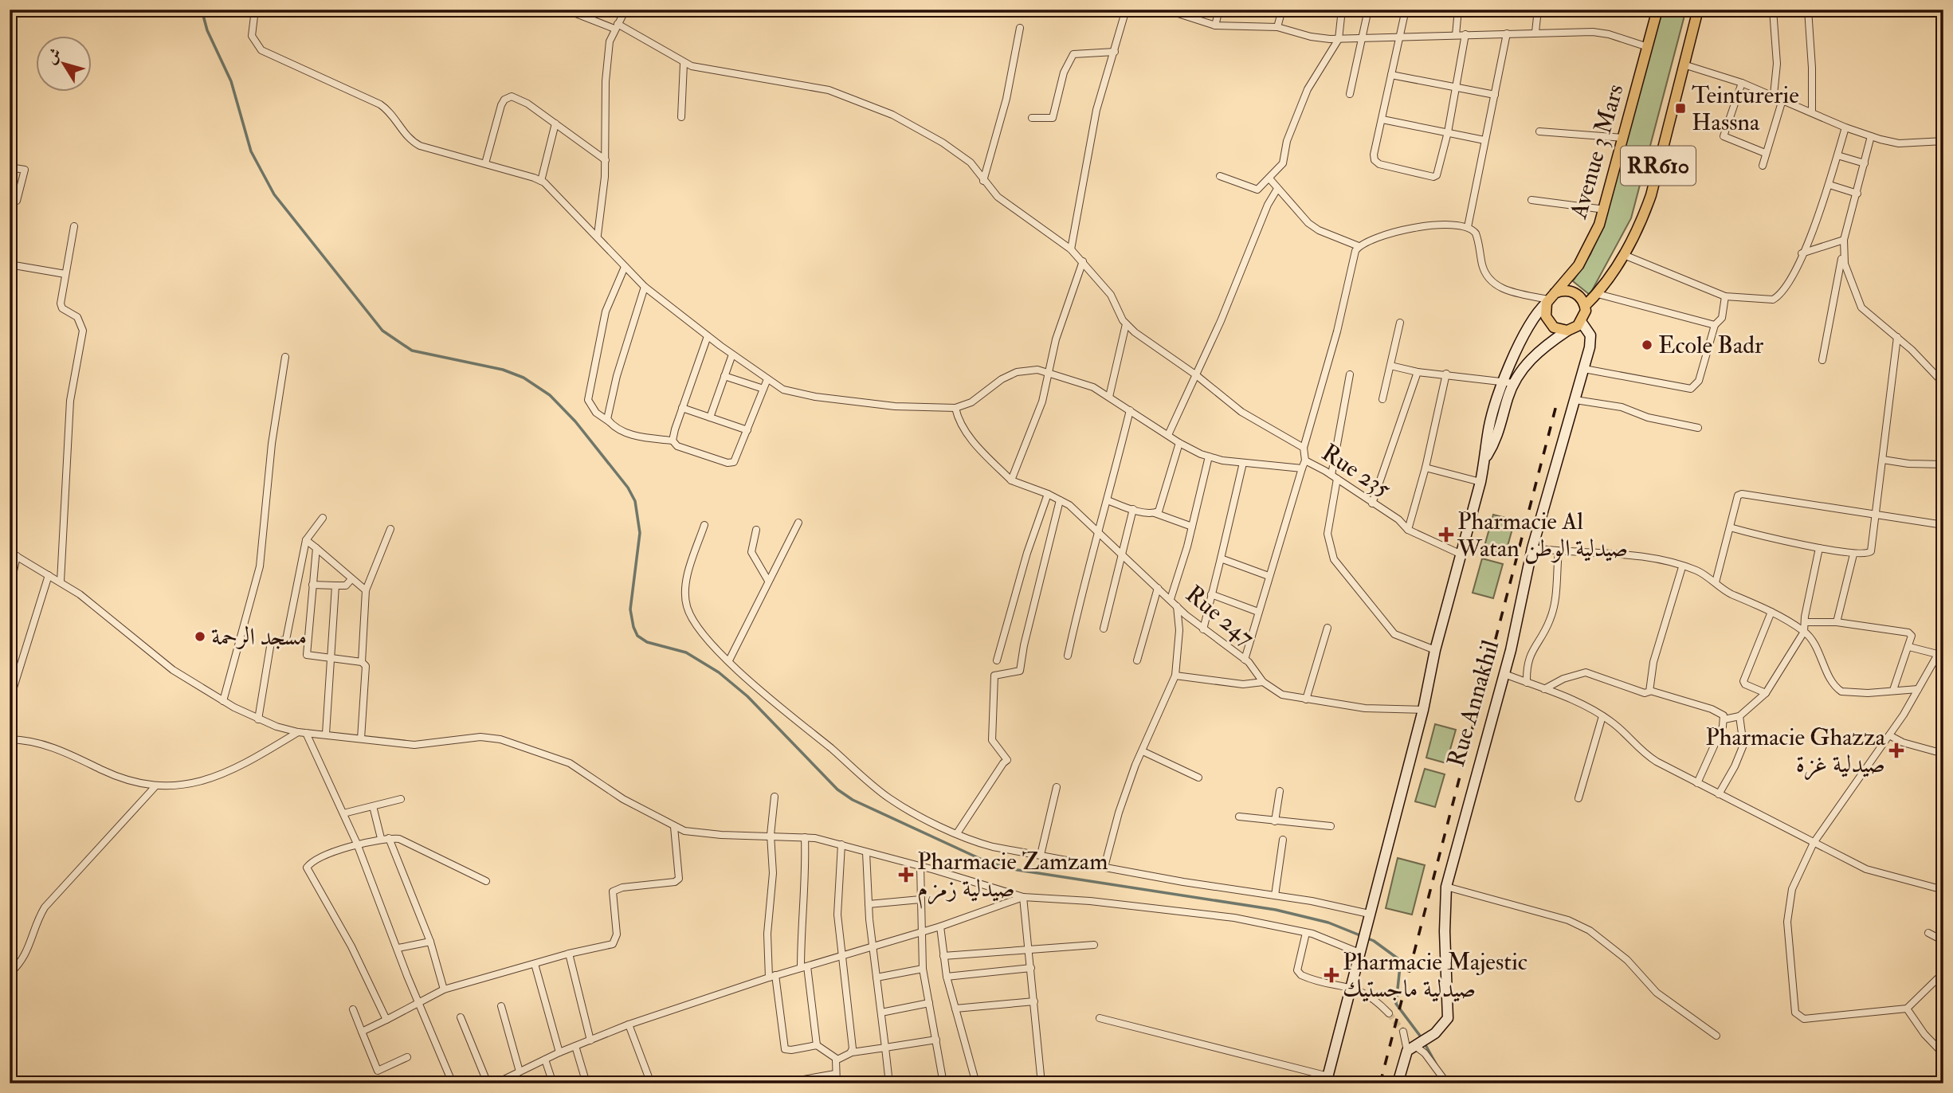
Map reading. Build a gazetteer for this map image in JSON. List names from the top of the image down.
{
  "streets": {
    "main road": ["Avenue 3 Mars", "RR610", "Rue Annakhil"],
    "street": ["Rue 235", "Rue 247"]
  },
  "crossings": [
    ["Avenue 3 Mars", "RR610"],
    ["Avenue 3 Mars", "Rue Annakhil"],
    ["RR610", "Rue 235"],
    ["RR610", "Rue 247"],
    ["RR610", "Rue Annakhil"]
  ],
  "places": {
    "transit": ["Teinturerie Hassna"],
    "other": ["Ecole Badr", "مسجد الرحمة"],
    "health": [
      "Pharmacie Al Watan صيدلية الوطن",
      "Pharmacie Ghazza صيدلية غزة",
      "Pharmacie Zamzam صيدلية زمزم",
      "Pharmacie Majestic صيدلية ماجستيك"
    ]
  },
  "north": "top left"
}
